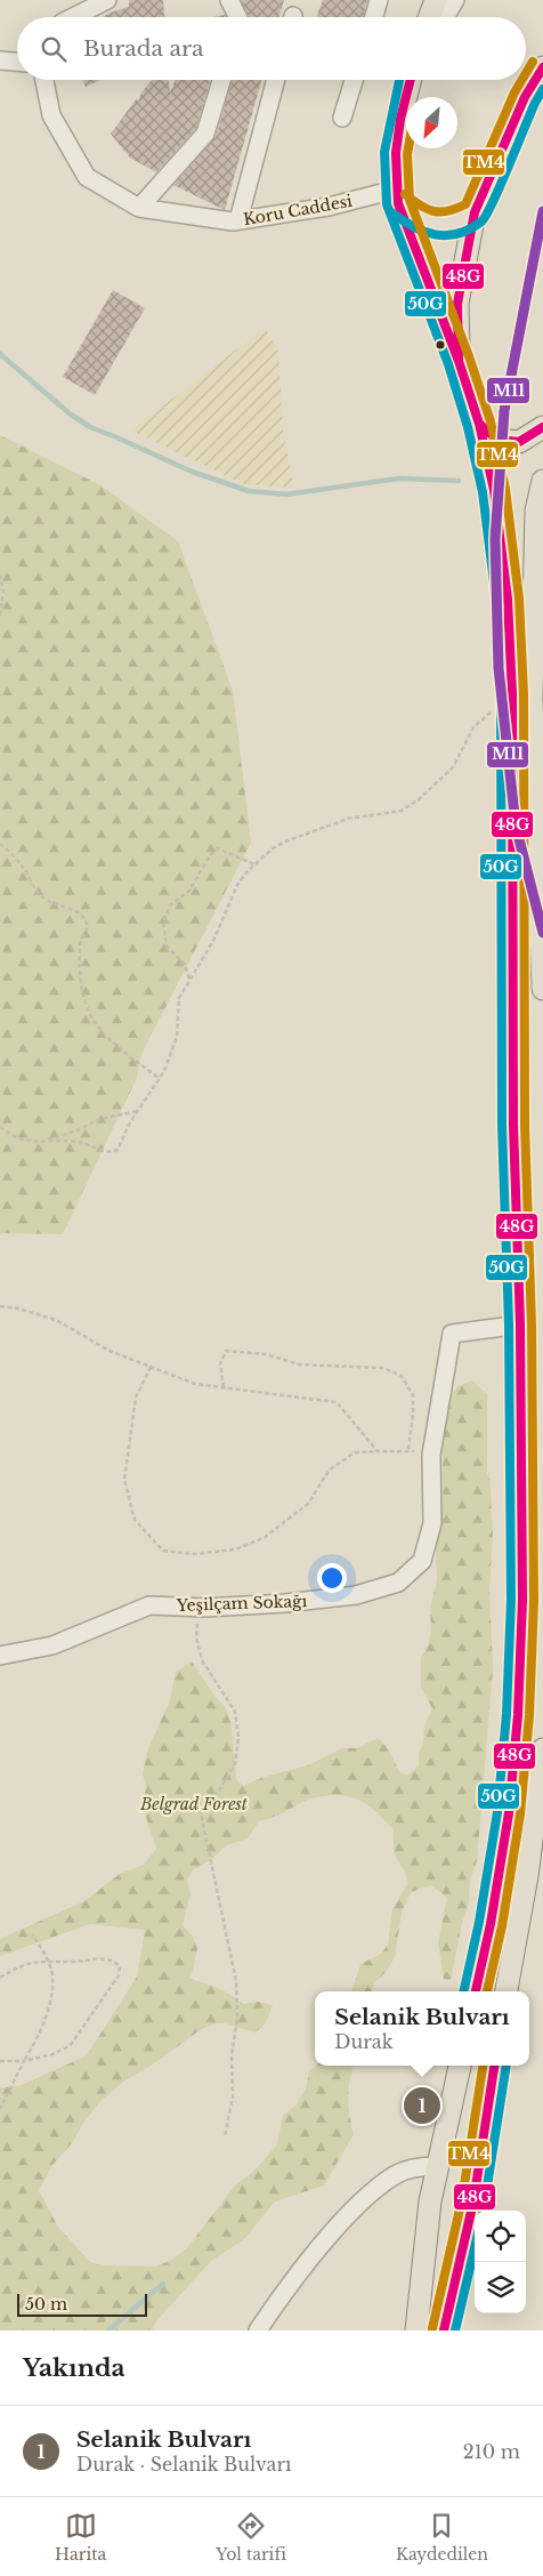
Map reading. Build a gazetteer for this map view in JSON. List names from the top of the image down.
{
  "streets": {
    "street": ["Koru Caddesi", "Yeşilçam Sokağı"]
  },
  "parks": ["Belgrad Forest"],
  "lines": [
    "transit line TM4",
    "transit line 48G",
    "transit line 50G",
    "transit line M11"
  ],
  "scale_bar": "50 m",
  "north": "bottom left",
  "page": {
    "search": "Burada ara",
    "popup": ["Selanik Bulvarı", "Durak"],
    "pins": "1",
    "scale": "50 m",
    "heading": "Yakında",
    "list": [
      {
        "mark": "1",
        "name": "Selanik Bulvarı",
        "note": "Durak · Selanik Bulvarı",
        "value": "210 m"
      }
    ],
    "nav": ["Harita", "Yol tarifi", "Kaydedilen"]
  }
}
